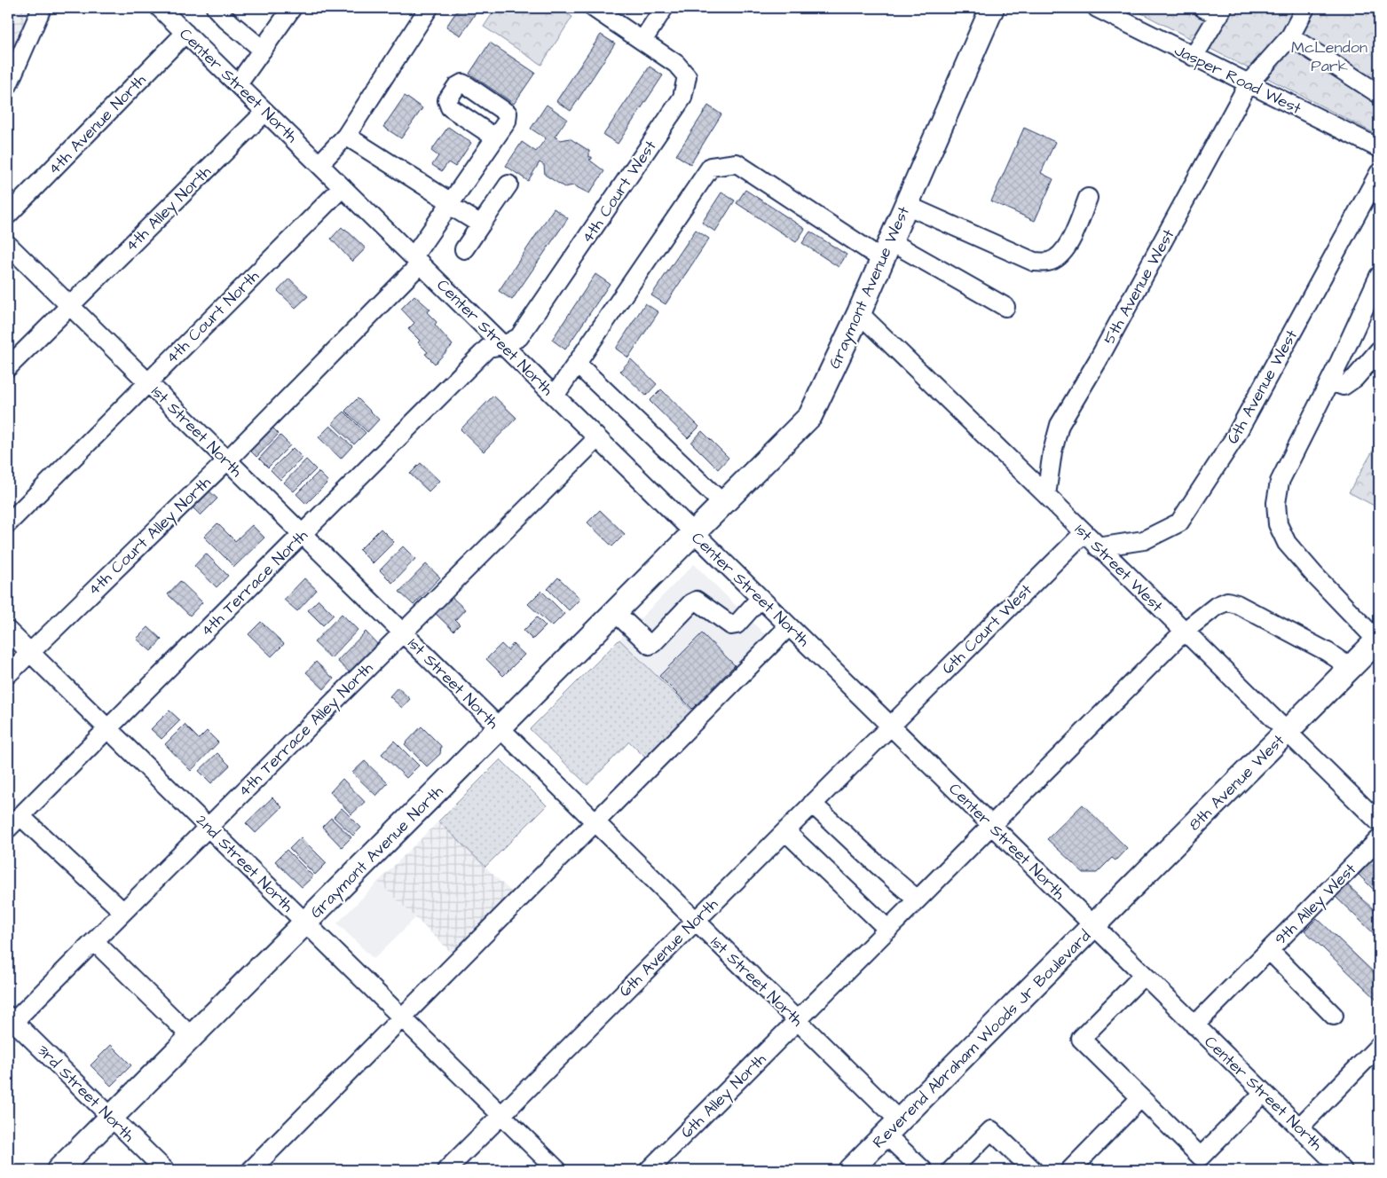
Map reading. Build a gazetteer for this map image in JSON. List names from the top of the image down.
{
  "streets": {
    "main road": [
      "Graymont Avenue West",
      "8th Avenue West",
      "Graymont Avenue North",
      "Reverend Abraham Woods Jr Boulevard"
    ],
    "street": [
      "Jasper Road West",
      "Center Street North",
      "4th Avenue North",
      "4th Court West",
      "4th Alley North",
      "5th Avenue West",
      "4th Court North",
      "6th Avenue West",
      "1st Street North",
      "4th Court Alley North",
      "1st Street West",
      "4th Terrace North",
      "6th Court West",
      "4th Terrace Alley North",
      "2nd Street North",
      "9th Alley West",
      "6th Avenue North",
      "3rd Street North",
      "6th Alley North"
    ]
  },
  "crossings": [
    ["Jasper Road West", "5th Avenue West"],
    ["Center Street North", "4th Avenue North"],
    ["Center Street North", "4th Court West"],
    ["Center Street North", "4th Alley North"],
    ["Center Street North", "Graymont Avenue West"],
    ["Center Street North", "4th Court North"],
    ["Center Street North", "4th Court Alley North"],
    ["Center Street North", "4th Terrace North"],
    ["Center Street North", "6th Court West"],
    ["Center Street North", "4th Terrace Alley North"],
    ["Center Street North", "8th Avenue West"],
    ["Center Street North", "Graymont Avenue North"],
    ["Center Street North", "9th Alley West"],
    ["Center Street North", "6th Avenue North"],
    ["Center Street North", "Reverend Abraham Woods Jr Boulevard"],
    ["Center Street North", "6th Alley North"],
    ["4th Court West", "4th Terrace North"],
    ["4th Alley North", "1st Street North"],
    ["5th Avenue West", "1st Street West"],
    ["Graymont Avenue West", "1st Street West"],
    ["Graymont Avenue West", "Graymont Avenue North"],
    ["4th Court North", "1st Street North"],
    ["6th Avenue West", "1st Street West"],
    ["1st Street North", "4th Court Alley North"],
    ["1st Street North", "4th Terrace North"],
    ["1st Street North", "4th Terrace Alley North"],
    ["1st Street North", "Graymont Avenue North"],
    ["1st Street North", "6th Avenue North"],
    ["1st Street North", "Reverend Abraham Woods Jr Boulevard"],
    ["1st Street North", "6th Alley North"],
    ["4th Court Alley North", "2nd Street North"],
    ["1st Street West", "6th Court West"],
    ["1st Street West", "8th Avenue West"],
    ["1st Street West", "6th Alley North"],
    ["4th Terrace North", "2nd Street North"],
    ["6th Court West", "6th Avenue North"],
    ["4th Terrace Alley North", "2nd Street North"],
    ["4th Terrace Alley North", "3rd Street North"],
    ["8th Avenue West", "Reverend Abraham Woods Jr Boulevard"],
    ["8th Avenue West", "6th Alley North"],
    ["Graymont Avenue North", "2nd Street North"],
    ["Graymont Avenue North", "3rd Street North"],
    ["2nd Street North", "6th Avenue North"]
  ],
  "parks": ["McLendon Park"]
}
